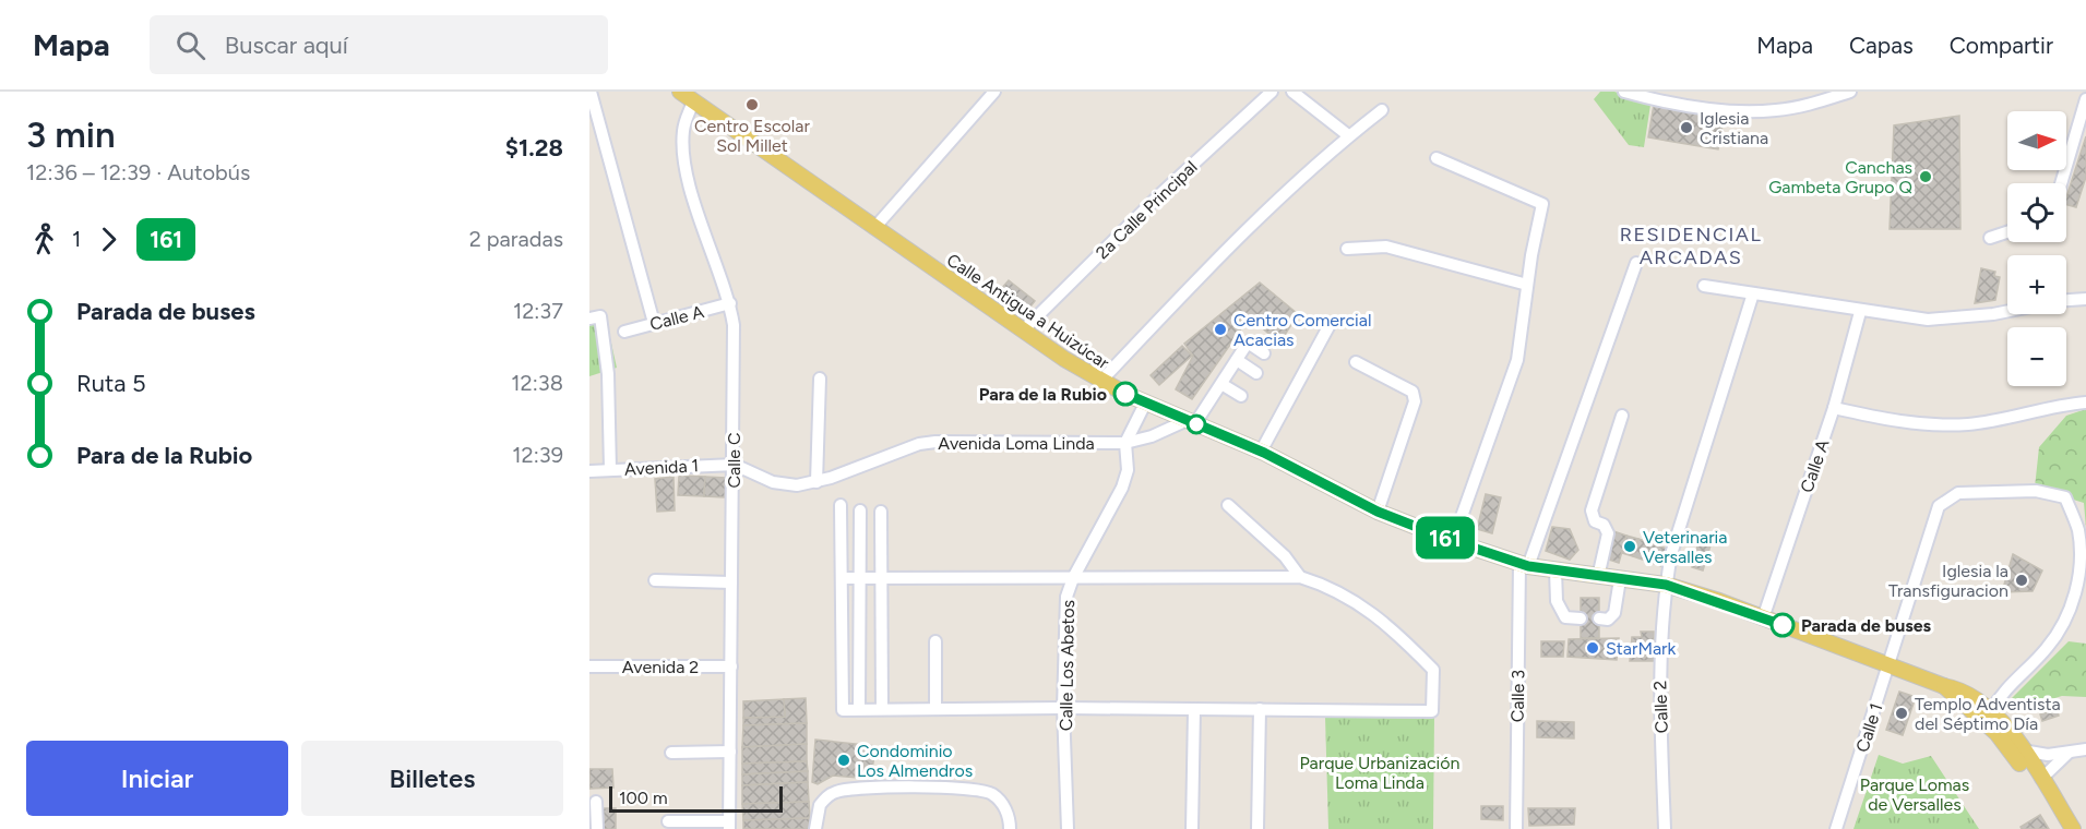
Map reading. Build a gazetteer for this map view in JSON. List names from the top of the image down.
{
  "streets": {
    "main road": ["Calle Antigua a Huizúcar"],
    "street": [
      "2a Calle Principal",
      "Calle A",
      "Avenida Loma Linda",
      "Calle C",
      "Avenida 1",
      "Calle Los Abetos",
      "Avenida 2",
      "Calle 3",
      "Calle 2",
      "Calle 1"
    ]
  },
  "crossings": [
    ["2a Calle Principal", "Calle Antigua a Huizúcar"],
    ["Calle Antigua a Huizúcar", "Calle A"],
    ["Calle Antigua a Huizúcar", "Avenida Loma Linda"],
    ["Calle Antigua a Huizúcar", "Calle C"],
    ["Calle Antigua a Huizúcar", "Calle Los Abetos"],
    ["Calle Antigua a Huizúcar", "Calle 3"],
    ["Calle Antigua a Huizúcar", "Calle 2"],
    ["Calle Antigua a Huizúcar", "Calle 1"],
    ["Calle A", "Calle C"],
    ["Avenida Loma Linda", "Calle C"],
    ["Avenida Loma Linda", "Avenida 1"],
    ["Avenida Loma Linda", "Calle Los Abetos"],
    ["Calle C", "Avenida 1"],
    ["Calle C", "Avenida 2"]
  ],
  "districts": ["RESIDENCIAL ARCADAS"],
  "parks": ["Parque Urbanización Loma Linda", "Parque Lomas de Versalles"],
  "places": [
    "Centro Escolar Sol Millet",
    "Iglesia Cristiana",
    "Canchas Gambeta Grupo Q",
    "Centro Comercial Acacias",
    "Para de la Rubio",
    "Veterinaria Versalles",
    "Iglesia la Transfiguracion",
    "Parada de buses",
    "StarMark",
    "Templo Adventista del Séptimo Día",
    "Condominio Los Almendros"
  ],
  "lines": ["bus line 161"],
  "scale_bar": "100 m",
  "north": "right",
  "page": {
    "header": "Mapa",
    "search": "Buscar aquí",
    "nav": ["Mapa", "Capas", "Compartir"],
    "heading": ["3 min", "12:36 – 12:39 · Autobús", "$1.28"],
    "on_map": "161",
    "map_buttons": ["+", "−"],
    "legs": ["1", "161", "2 paradas"],
    "list": [
      {
        "name": "Parada de buses",
        "value": "12:37"
      },
      {
        "name": "Ruta 5",
        "value": "12:38"
      },
      {
        "name": "Para de la Rubio",
        "value": "12:39"
      }
    ],
    "buttons": ["Iniciar", "Billetes"],
    "scale": "100 m"
  }
}
